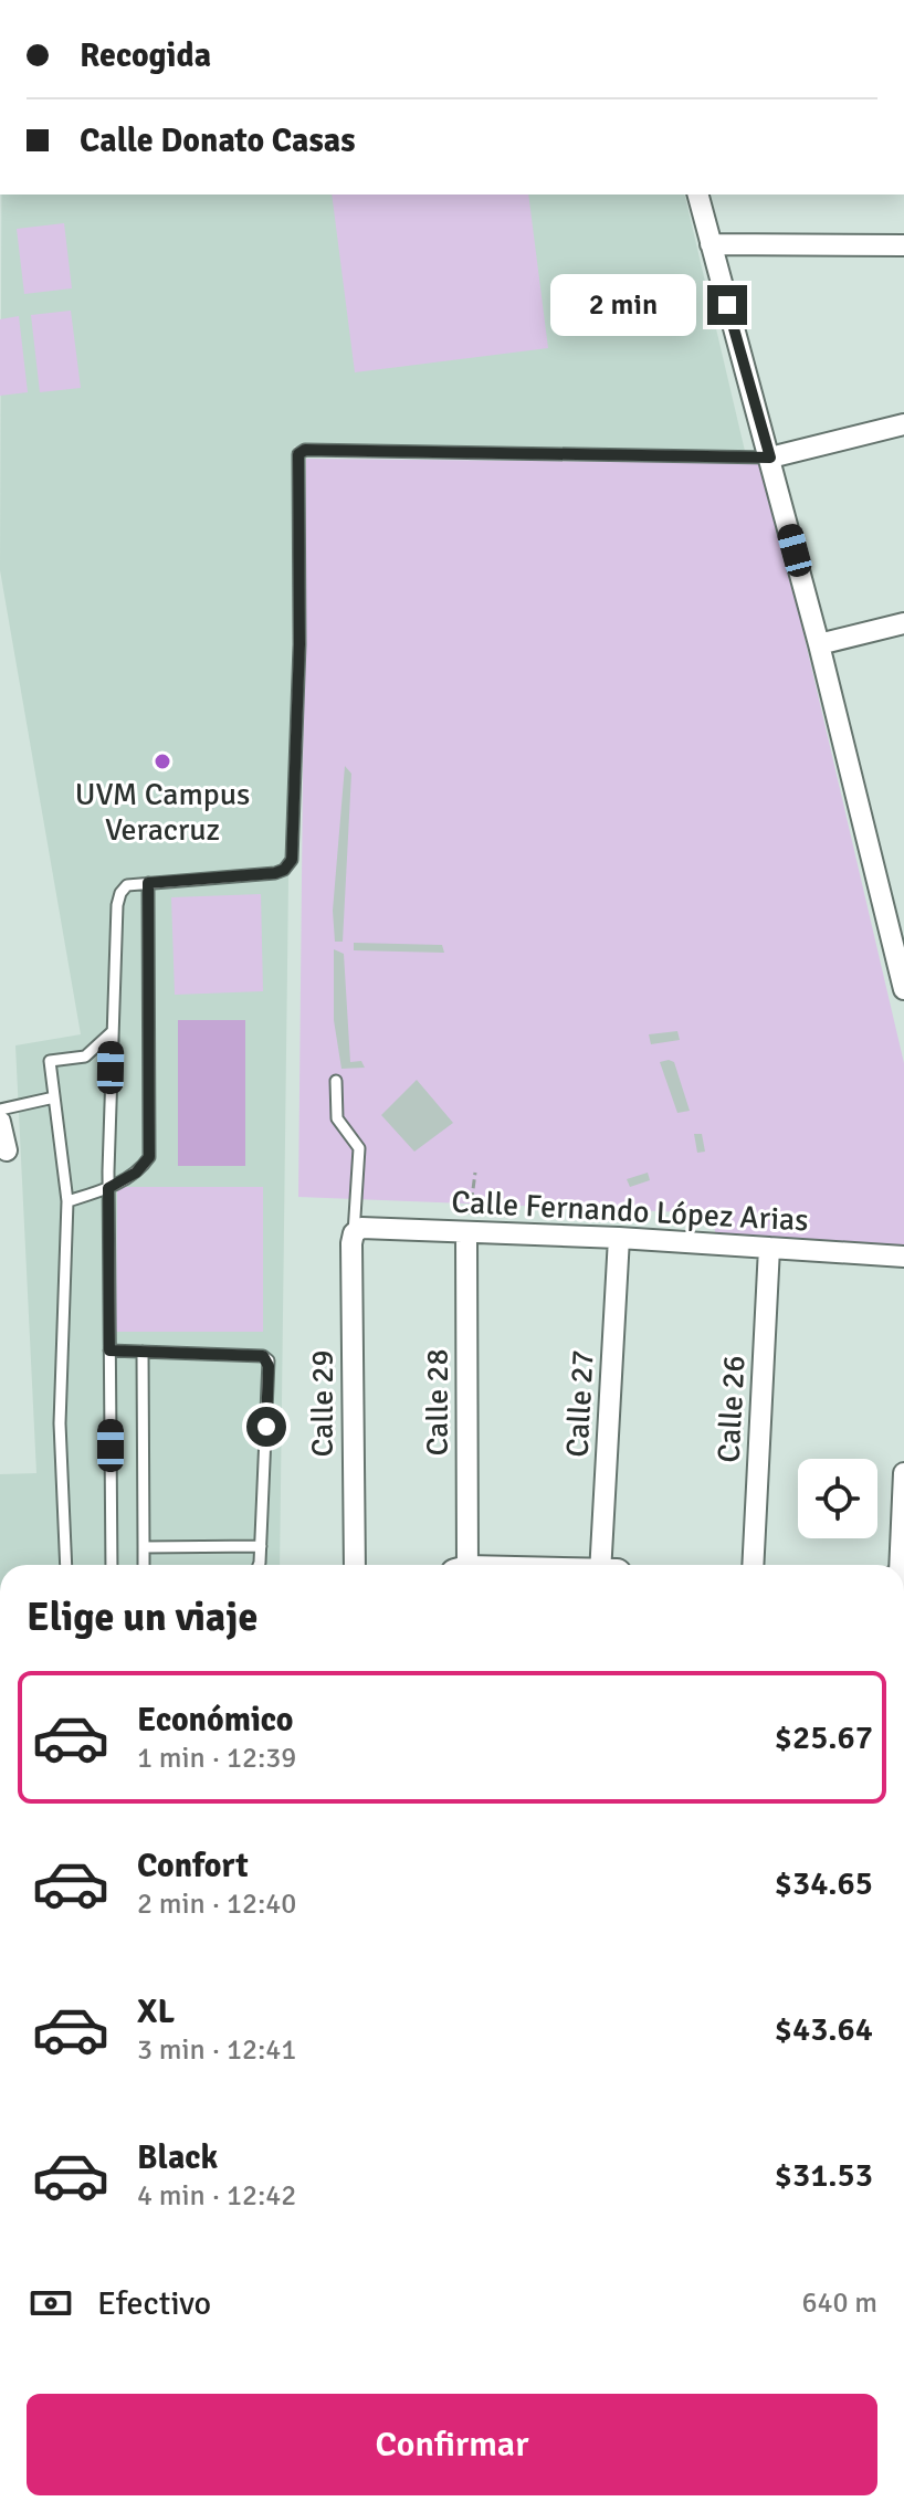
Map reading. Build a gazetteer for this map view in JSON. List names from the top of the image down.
{
  "streets": {
    "street": [
      "Calle Fernando López Arias",
      "Calle 28",
      "Calle 29",
      "Calle 27",
      "Calle 26"
    ]
  },
  "crossings": [
    ["Calle Fernando López Arias", "Calle 28"],
    ["Calle Fernando López Arias", "Calle 29"],
    ["Calle Fernando López Arias", "Calle 27"],
    ["Calle Fernando López Arias", "Calle 26"]
  ],
  "places": ["UVM Campus Veracruz"],
  "page": {
    "banner": ["Recogida", "Calle Donato Casas"],
    "bubble": "2 min",
    "heading": "Elige un viaje",
    "list": [
      {
        "name": "Económico",
        "note": "1 min · 12:39",
        "value": "$25.67"
      },
      {
        "name": "Confort",
        "note": "2 min · 12:40",
        "value": "$34.65"
      },
      {
        "name": "XL",
        "note": "3 min · 12:41",
        "value": "$43.64"
      },
      {
        "name": "Black",
        "note": "4 min · 12:42",
        "value": "$31.53"
      }
    ],
    "pay": ["Efectivo", "640 m"],
    "buttons": "Confirmar"
  }
}
